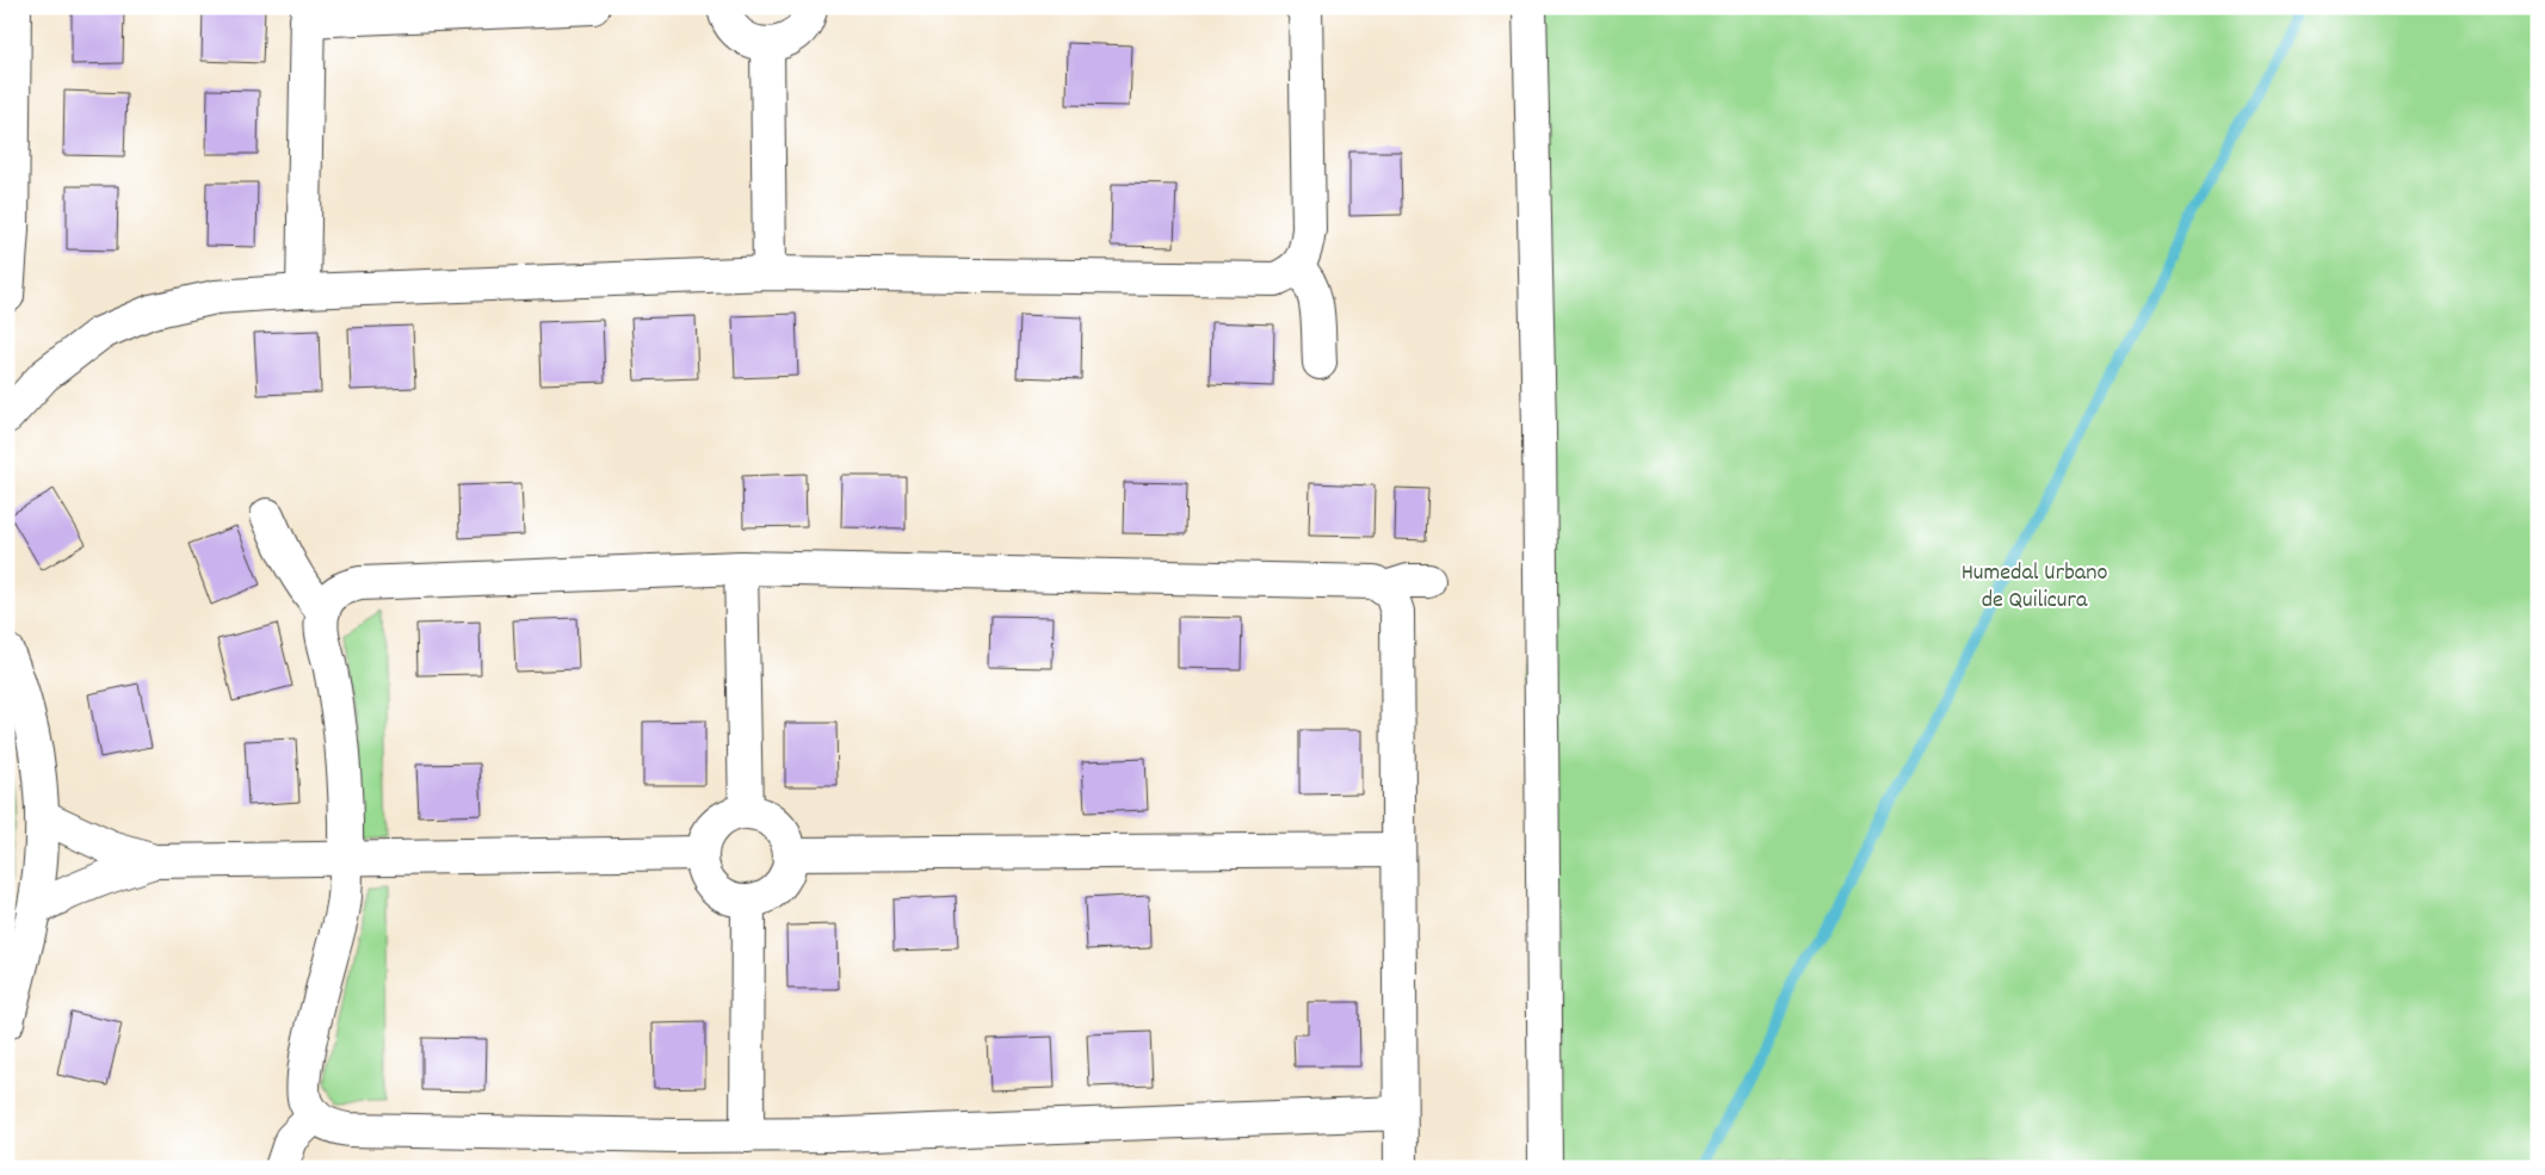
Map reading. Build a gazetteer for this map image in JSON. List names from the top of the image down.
{
  "parks": ["Humedal Urbano de Quilicura"]
}
